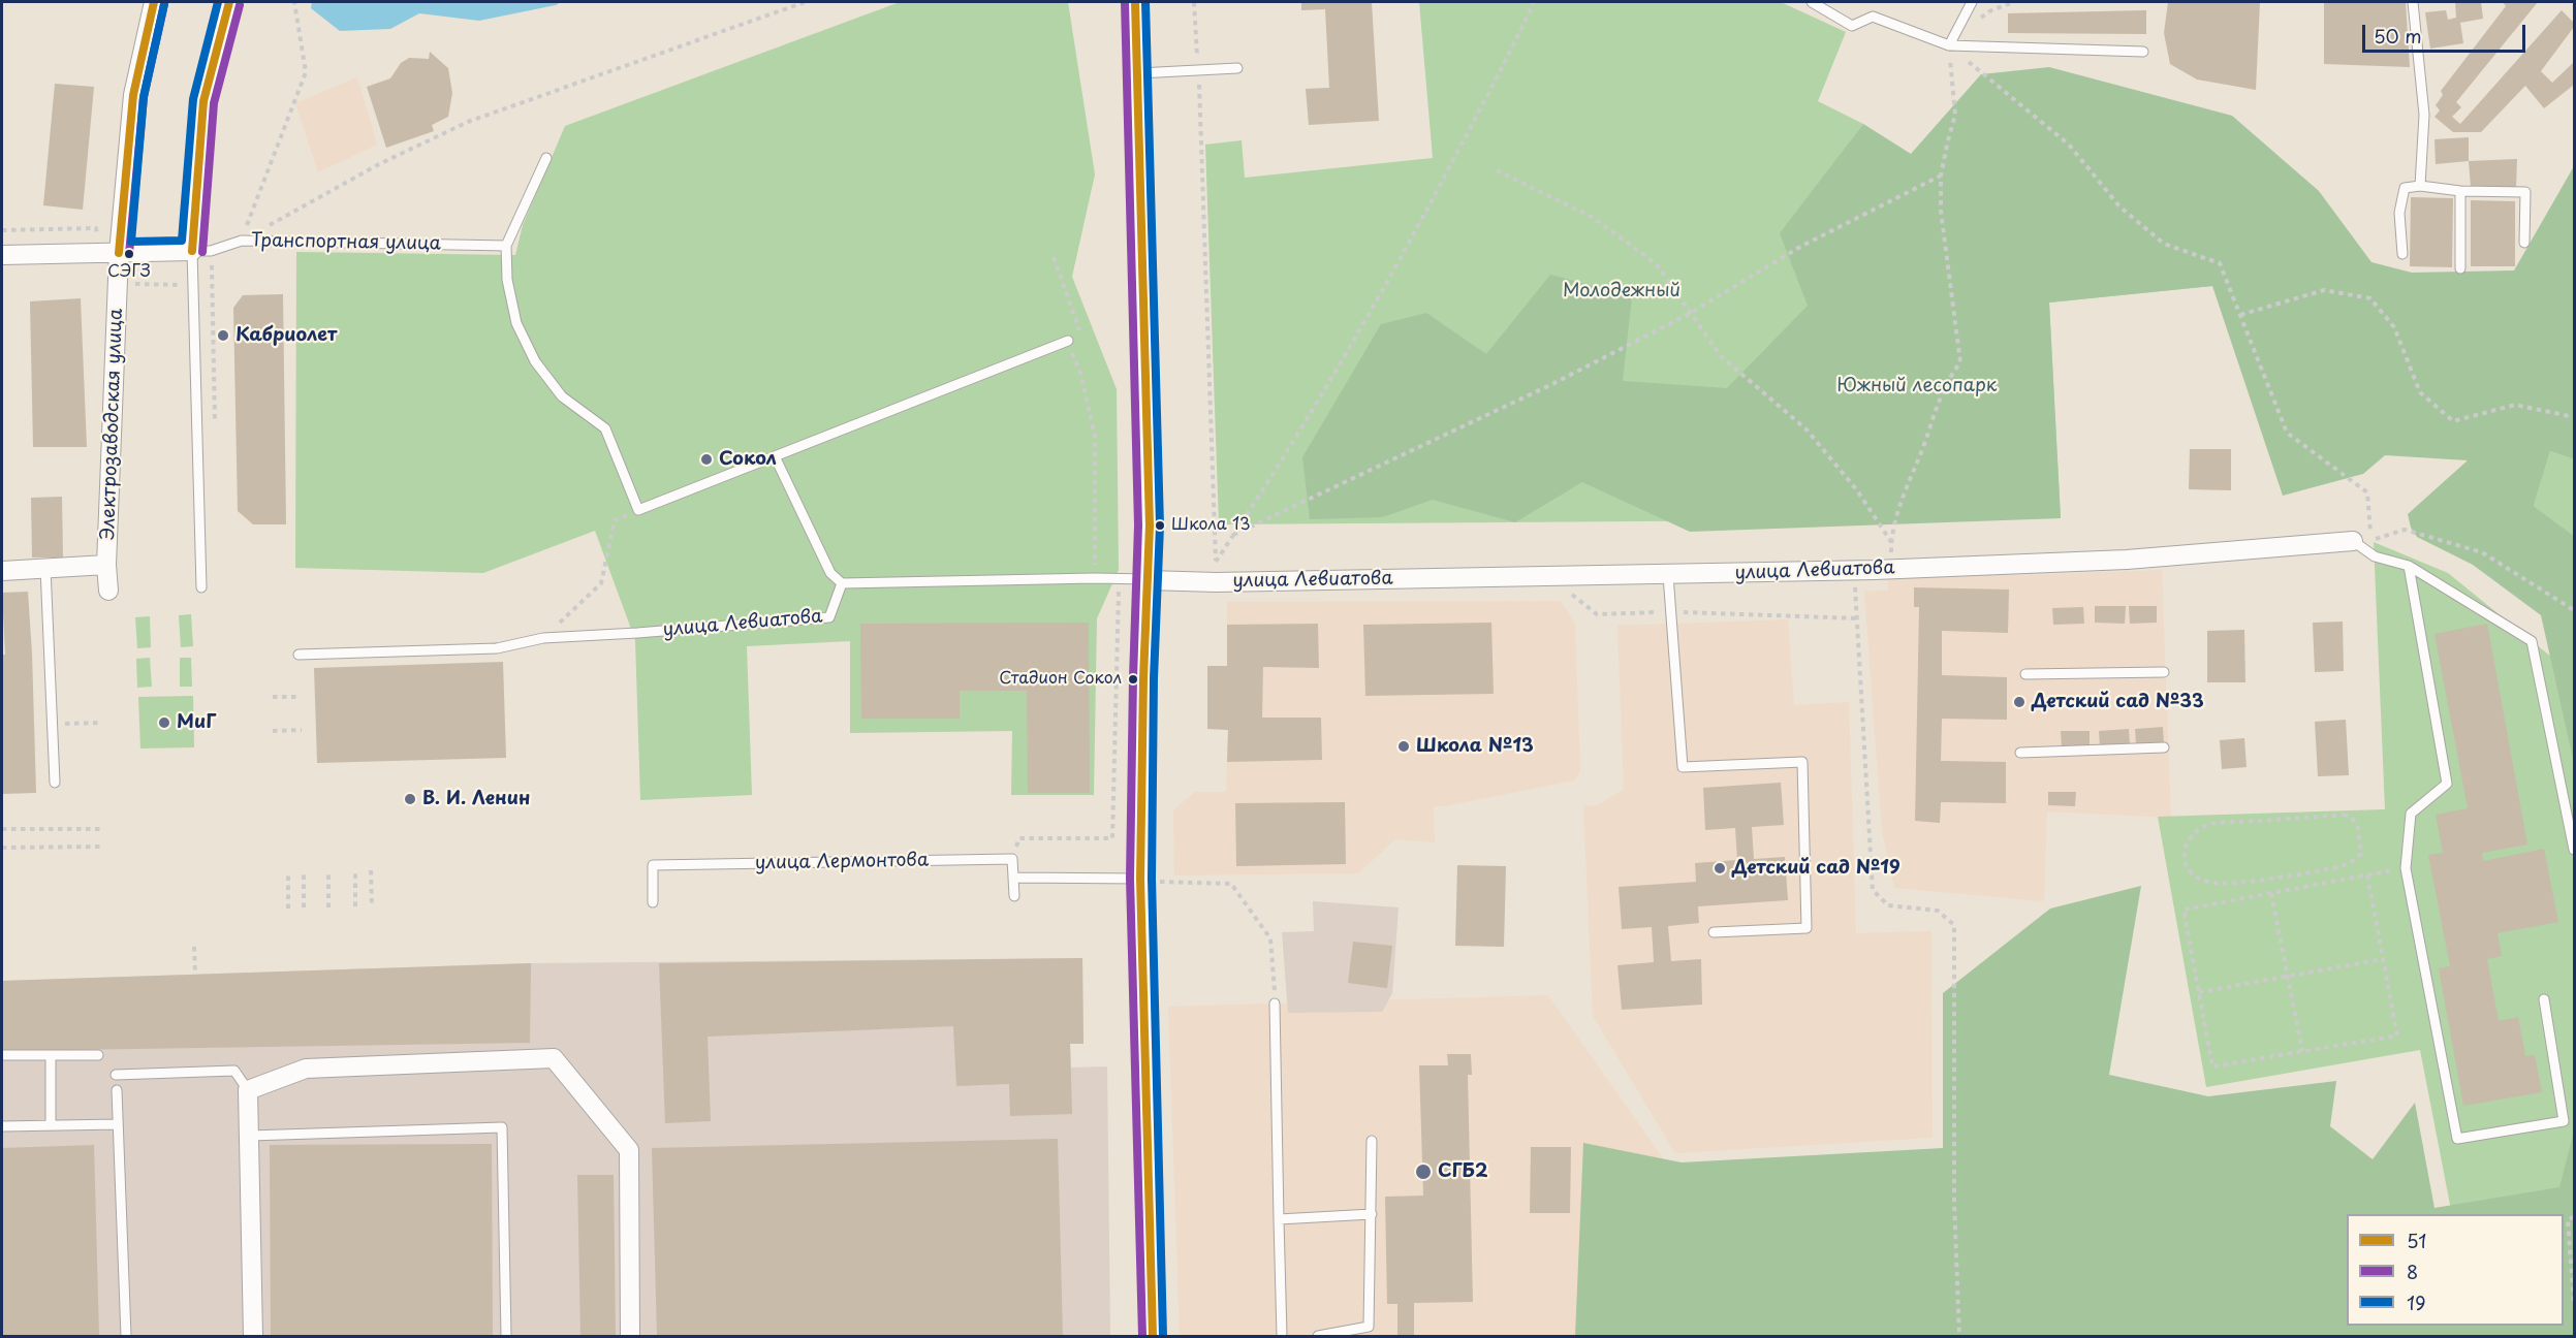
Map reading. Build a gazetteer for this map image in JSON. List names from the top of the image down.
{
  "streets": {
    "street": ["Транспортная улица", "Электрозаводская улица", "улица Левиатова"],
    "lane": ["улица Лермонтова"]
  },
  "crossings": [
    ["Транспортная улица", "Электрозаводская улица"]
  ],
  "parks": ["Молодежный", "Южный лесопарк"],
  "places": [
    "СЭГЗ",
    "Кабриолет",
    "Сокол",
    "Школа 13",
    "Стадион Сокол",
    "Детский сад №33",
    "МиГ",
    "Школа №13",
    "В. И. Ленин",
    "Детский сад №19",
    "СГБ2"
  ],
  "lines": ["transit line 51", "transit line 8", "transit line 19"],
  "legend": ["51", "8", "19"],
  "scale_bar": "50 m"
}
